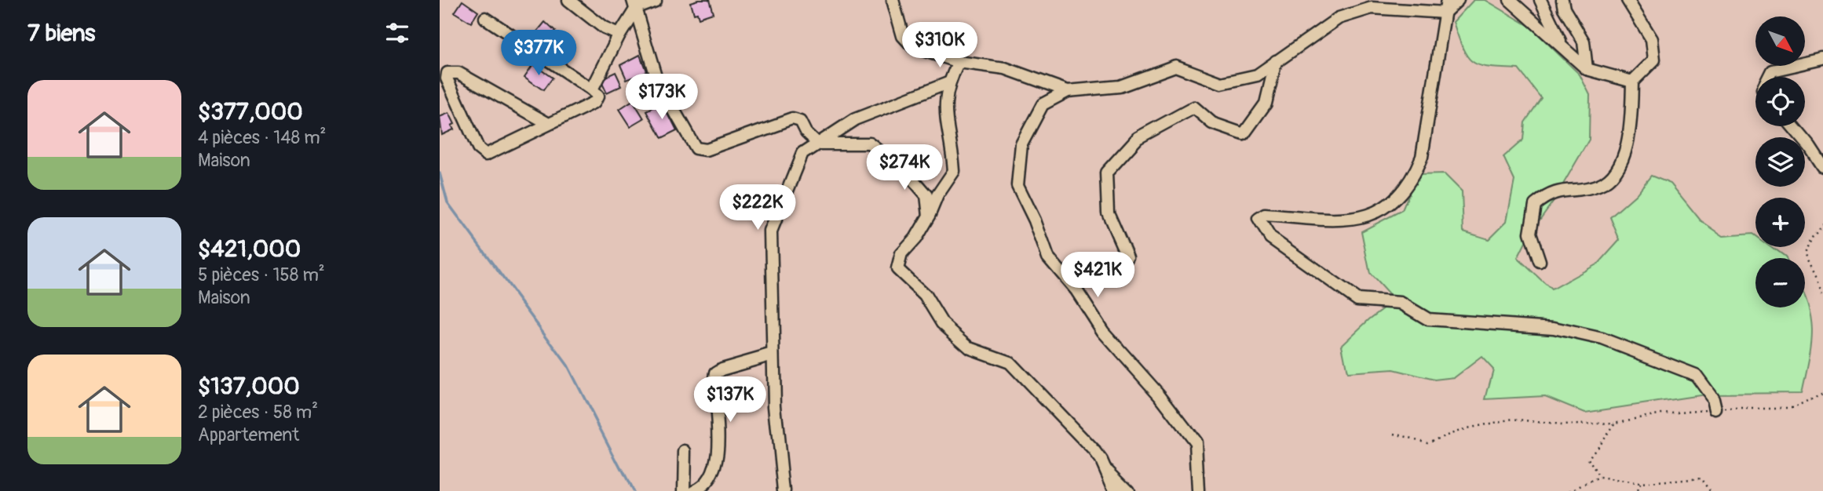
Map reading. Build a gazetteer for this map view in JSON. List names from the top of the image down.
{
  "north": "bottom right",
  "page": {
    "heading": "7 biens",
    "map_buttons": ["+", "−"],
    "price": [
      "$310K",
      "$377K",
      "$173K",
      "$274K",
      "$222K",
      "$421K",
      "$137K"
    ],
    "list": [
      {
        "name": "$377,000",
        "note": "4 pièces · 148 m² · Maison"
      },
      {
        "name": "$421,000",
        "note": "5 pièces · 158 m² · Maison"
      },
      {
        "name": "$137,000",
        "note": "2 pièces · 58 m² · Appartement"
      }
    ]
  }
}
